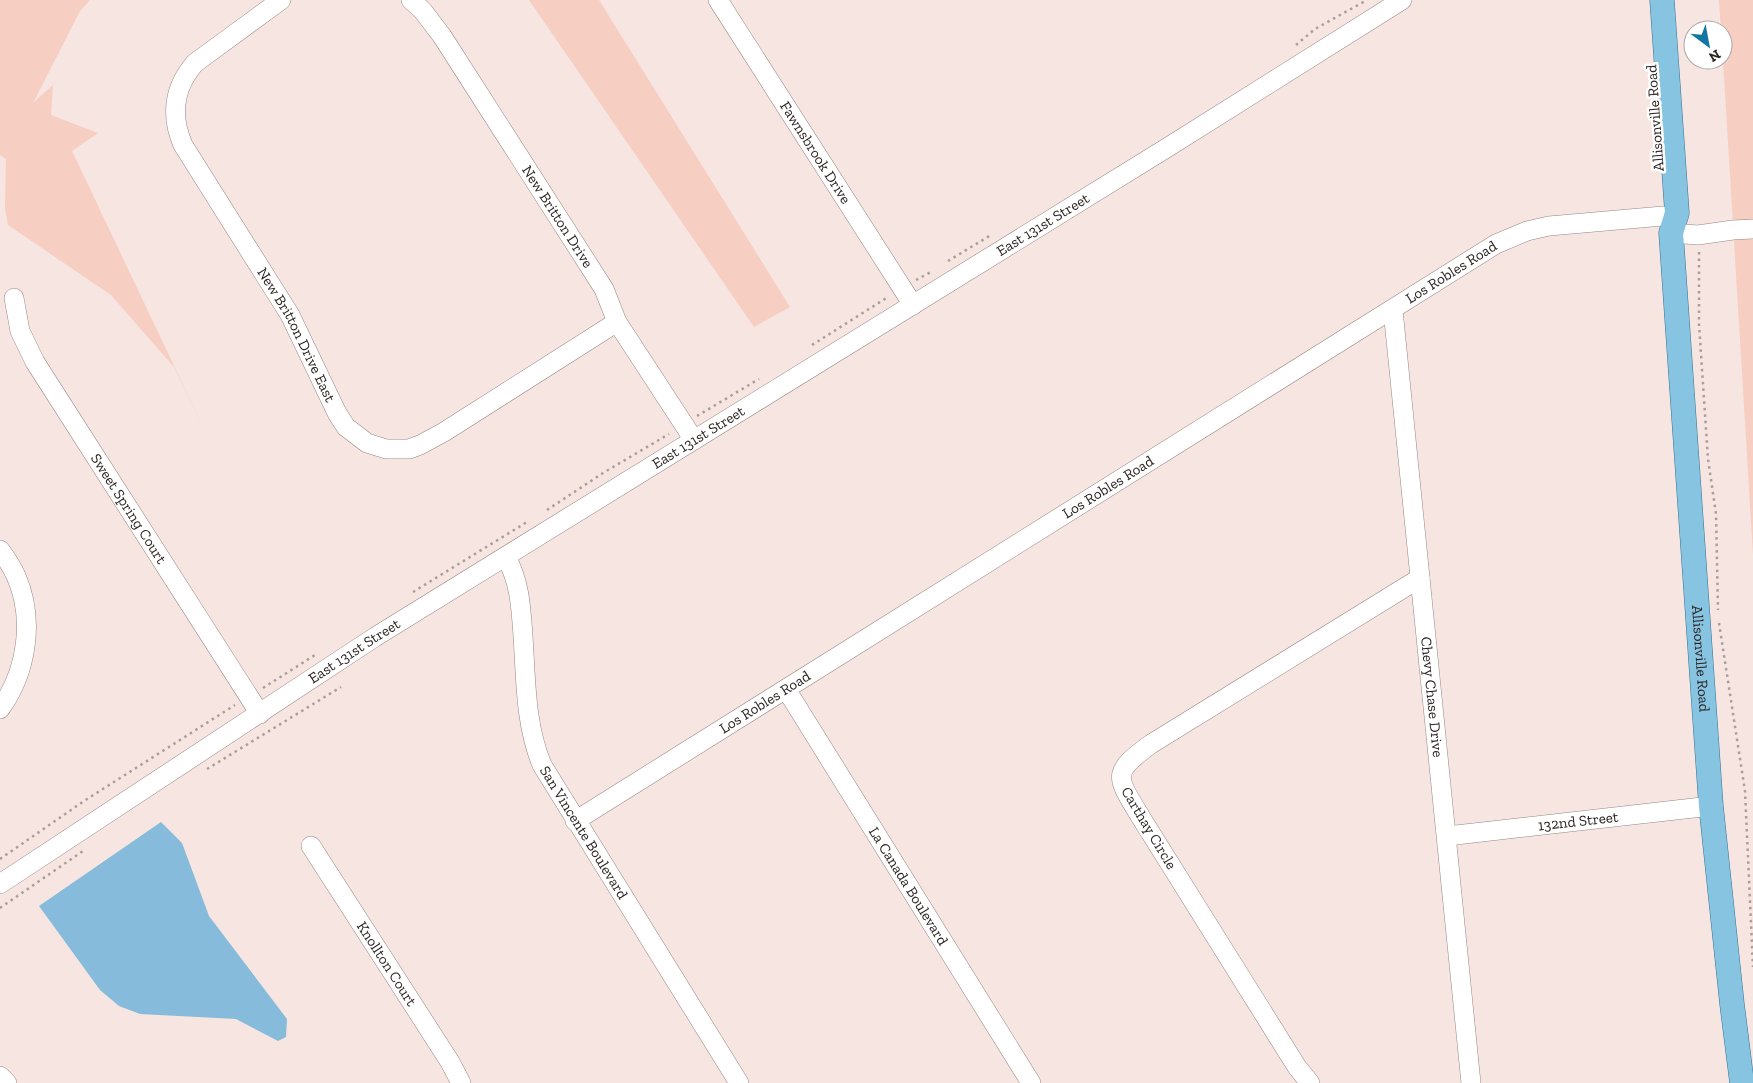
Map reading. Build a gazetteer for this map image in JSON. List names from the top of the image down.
{
  "streets": {
    "main road": ["Allisonville Road"],
    "street": [
      "Fawnsbrook Drive",
      "New Britton Drive",
      "East 131st Street",
      "Los Robles Road",
      "New Britton Drive East",
      "Sweet Spring Court",
      "Chevy Chase Drive",
      "132nd Street",
      "Carthay Circle",
      "San Vincente Boulevard",
      "La Canada Boulevard",
      "Knollton Court"
    ]
  },
  "crossings": [
    ["Allisonville Road", "Los Robles Road"],
    ["Allisonville Road", "132nd Street"],
    ["Fawnsbrook Drive", "East 131st Street"],
    ["New Britton Drive", "East 131st Street"],
    ["New Britton Drive", "New Britton Drive East"],
    ["East 131st Street", "Sweet Spring Court"],
    ["East 131st Street", "San Vincente Boulevard"],
    ["Los Robles Road", "Chevy Chase Drive"],
    ["Los Robles Road", "San Vincente Boulevard"],
    ["Los Robles Road", "La Canada Boulevard"],
    ["Chevy Chase Drive", "132nd Street"],
    ["Chevy Chase Drive", "Carthay Circle"]
  ],
  "north": "bottom right"
}
